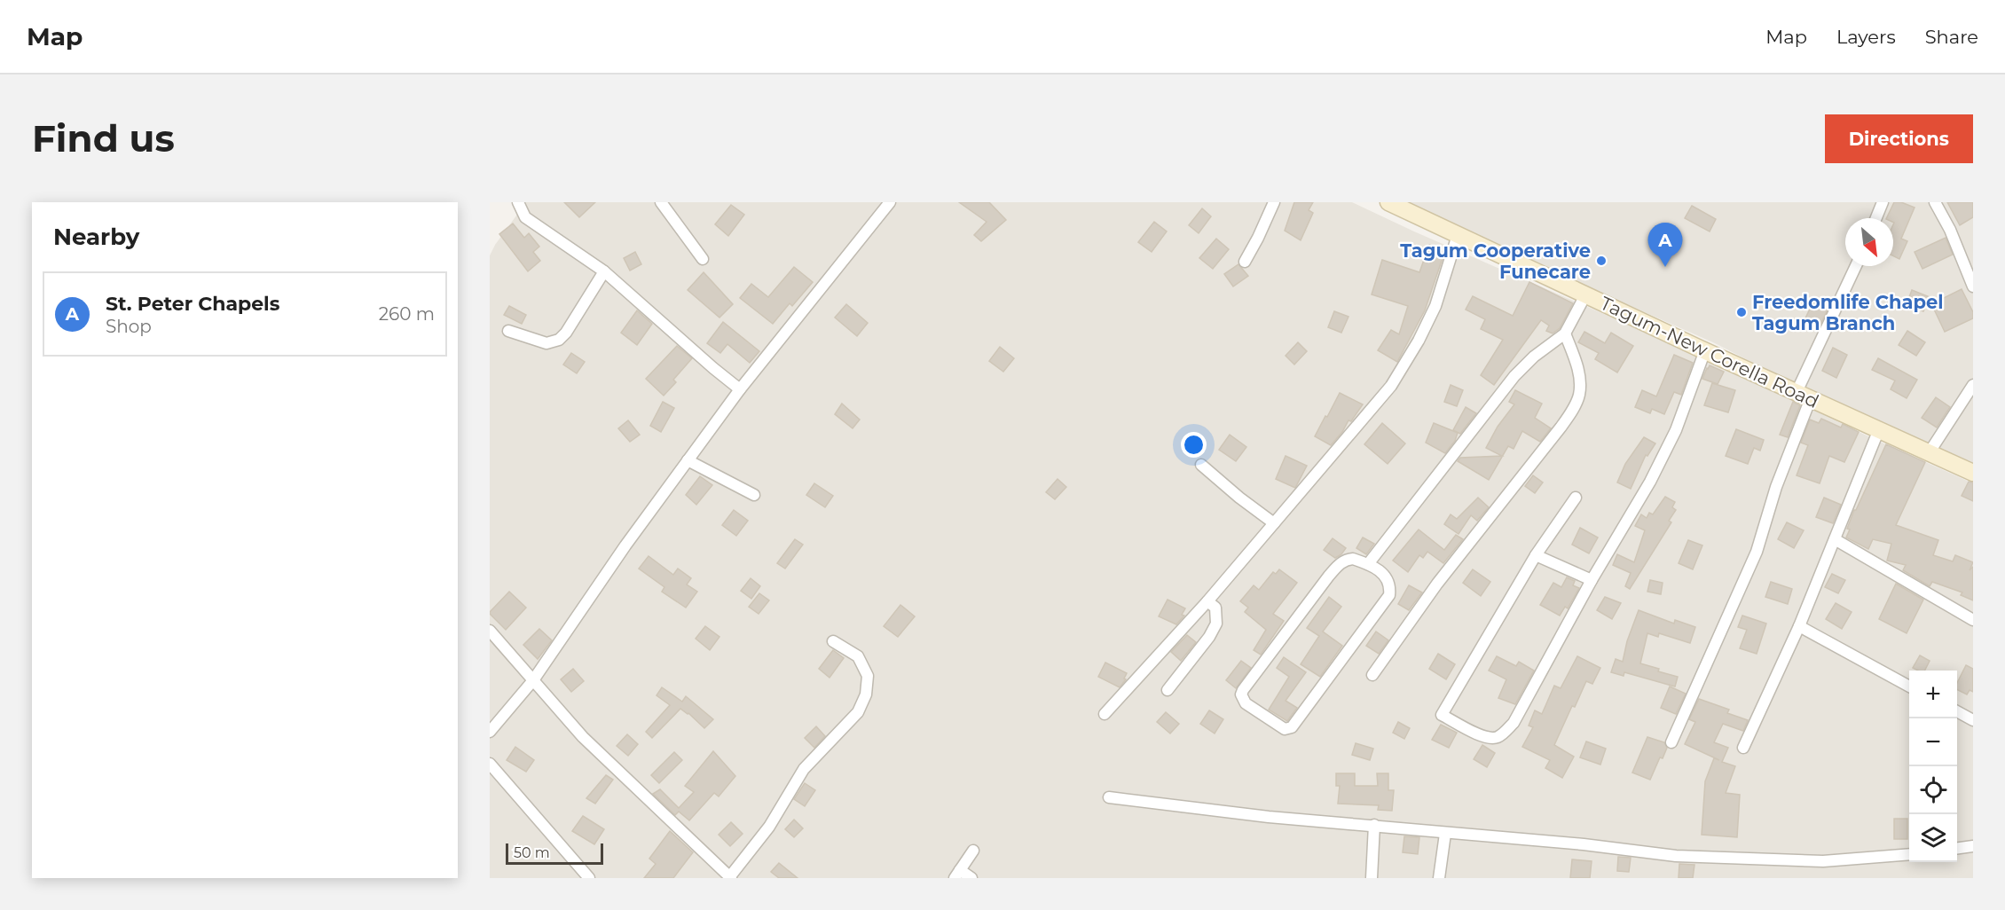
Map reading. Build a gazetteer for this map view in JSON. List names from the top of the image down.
{
  "streets": {
    "main road": ["Tagum-New Corella Road"]
  },
  "places": ["Tagum Cooperative Funecare", "Freedomlife Chapel Tagum Branch"],
  "scale_bar": "50 m",
  "north": "bottom right",
  "page": {
    "header": "Map",
    "nav": ["Map", "Layers", "Share"],
    "buttons": "Directions",
    "title": "Find us",
    "heading": "Nearby",
    "pins": "A",
    "list": [
      {
        "mark": "A",
        "name": "St. Peter Chapels",
        "note": "Shop",
        "value": "260 m"
      }
    ],
    "map_buttons": ["+", "−"],
    "scale": "50 m"
  }
}
